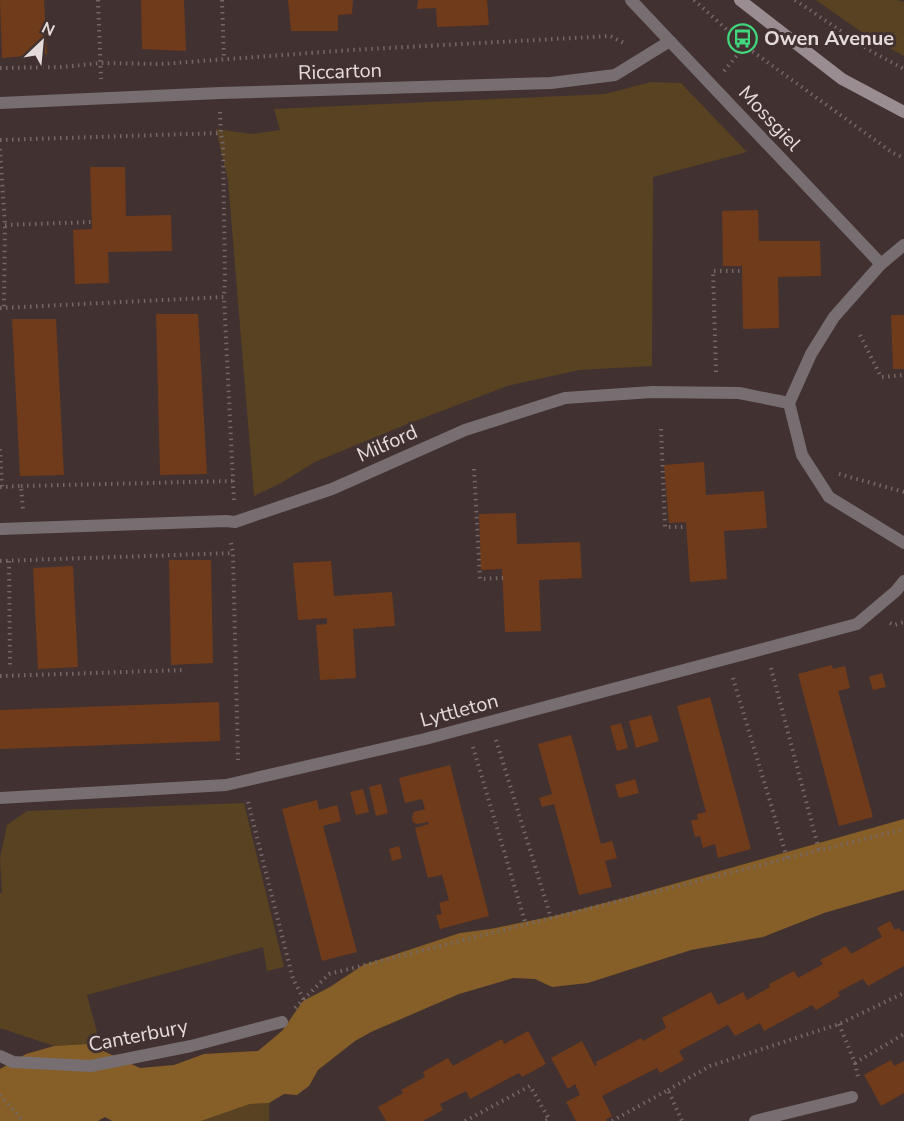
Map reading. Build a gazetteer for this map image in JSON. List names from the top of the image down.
{
  "streets": {
    "street": [
      "Riccarton",
      "Mossgiel",
      "Milford",
      "Lyttleton",
      "Canterbury"
    ]
  },
  "crossings": [
    ["Riccarton", "Mossgiel"]
  ],
  "places": {
    "bus stop": ["Owen Avenue"]
  },
  "north": "top right"
}
